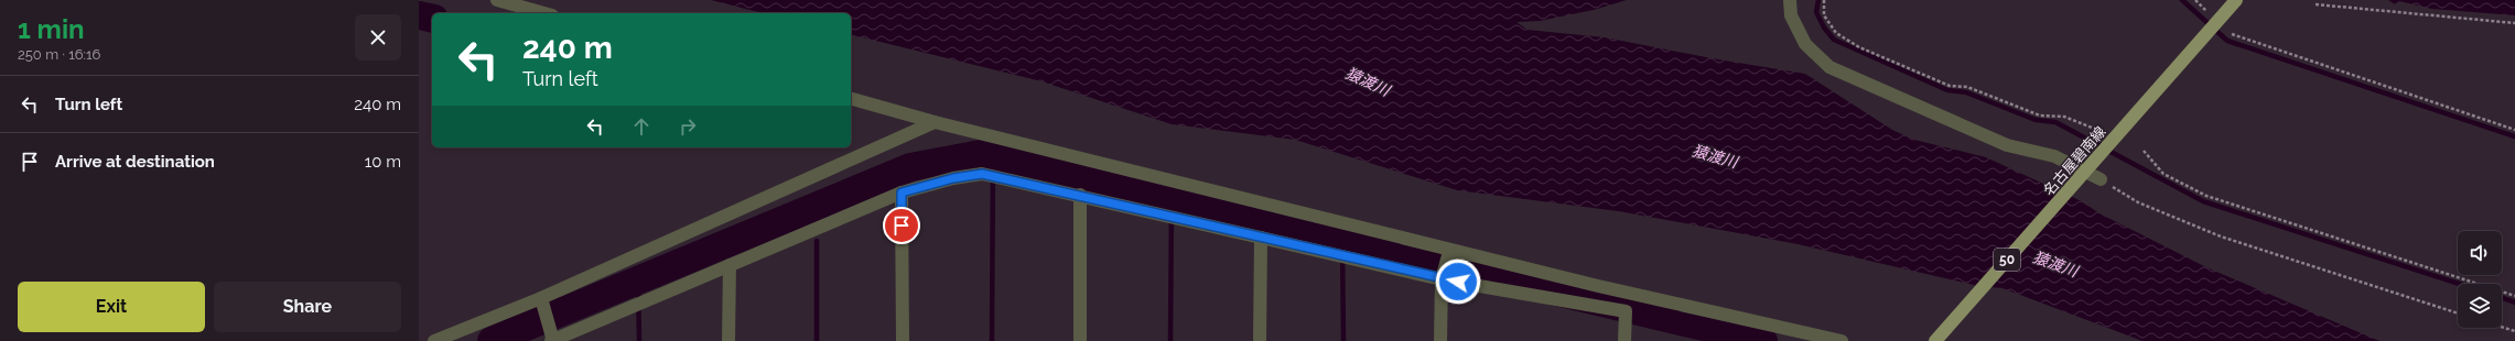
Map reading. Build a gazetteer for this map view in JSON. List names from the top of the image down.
{
  "streets": {
    "main road": ["名古屋碧南線", "50"]
  },
  "water": ["猿渡川"],
  "page": {
    "heading": ["1 min", "250 m · 16:16"],
    "turn": ["240 m", "Turn left"],
    "list": [
      {
        "name": "Turn left",
        "value": "240 m"
      },
      {
        "name": "Arrive at destination",
        "value": "10 m"
      }
    ],
    "buttons": ["Exit", "Share"]
  }
}
